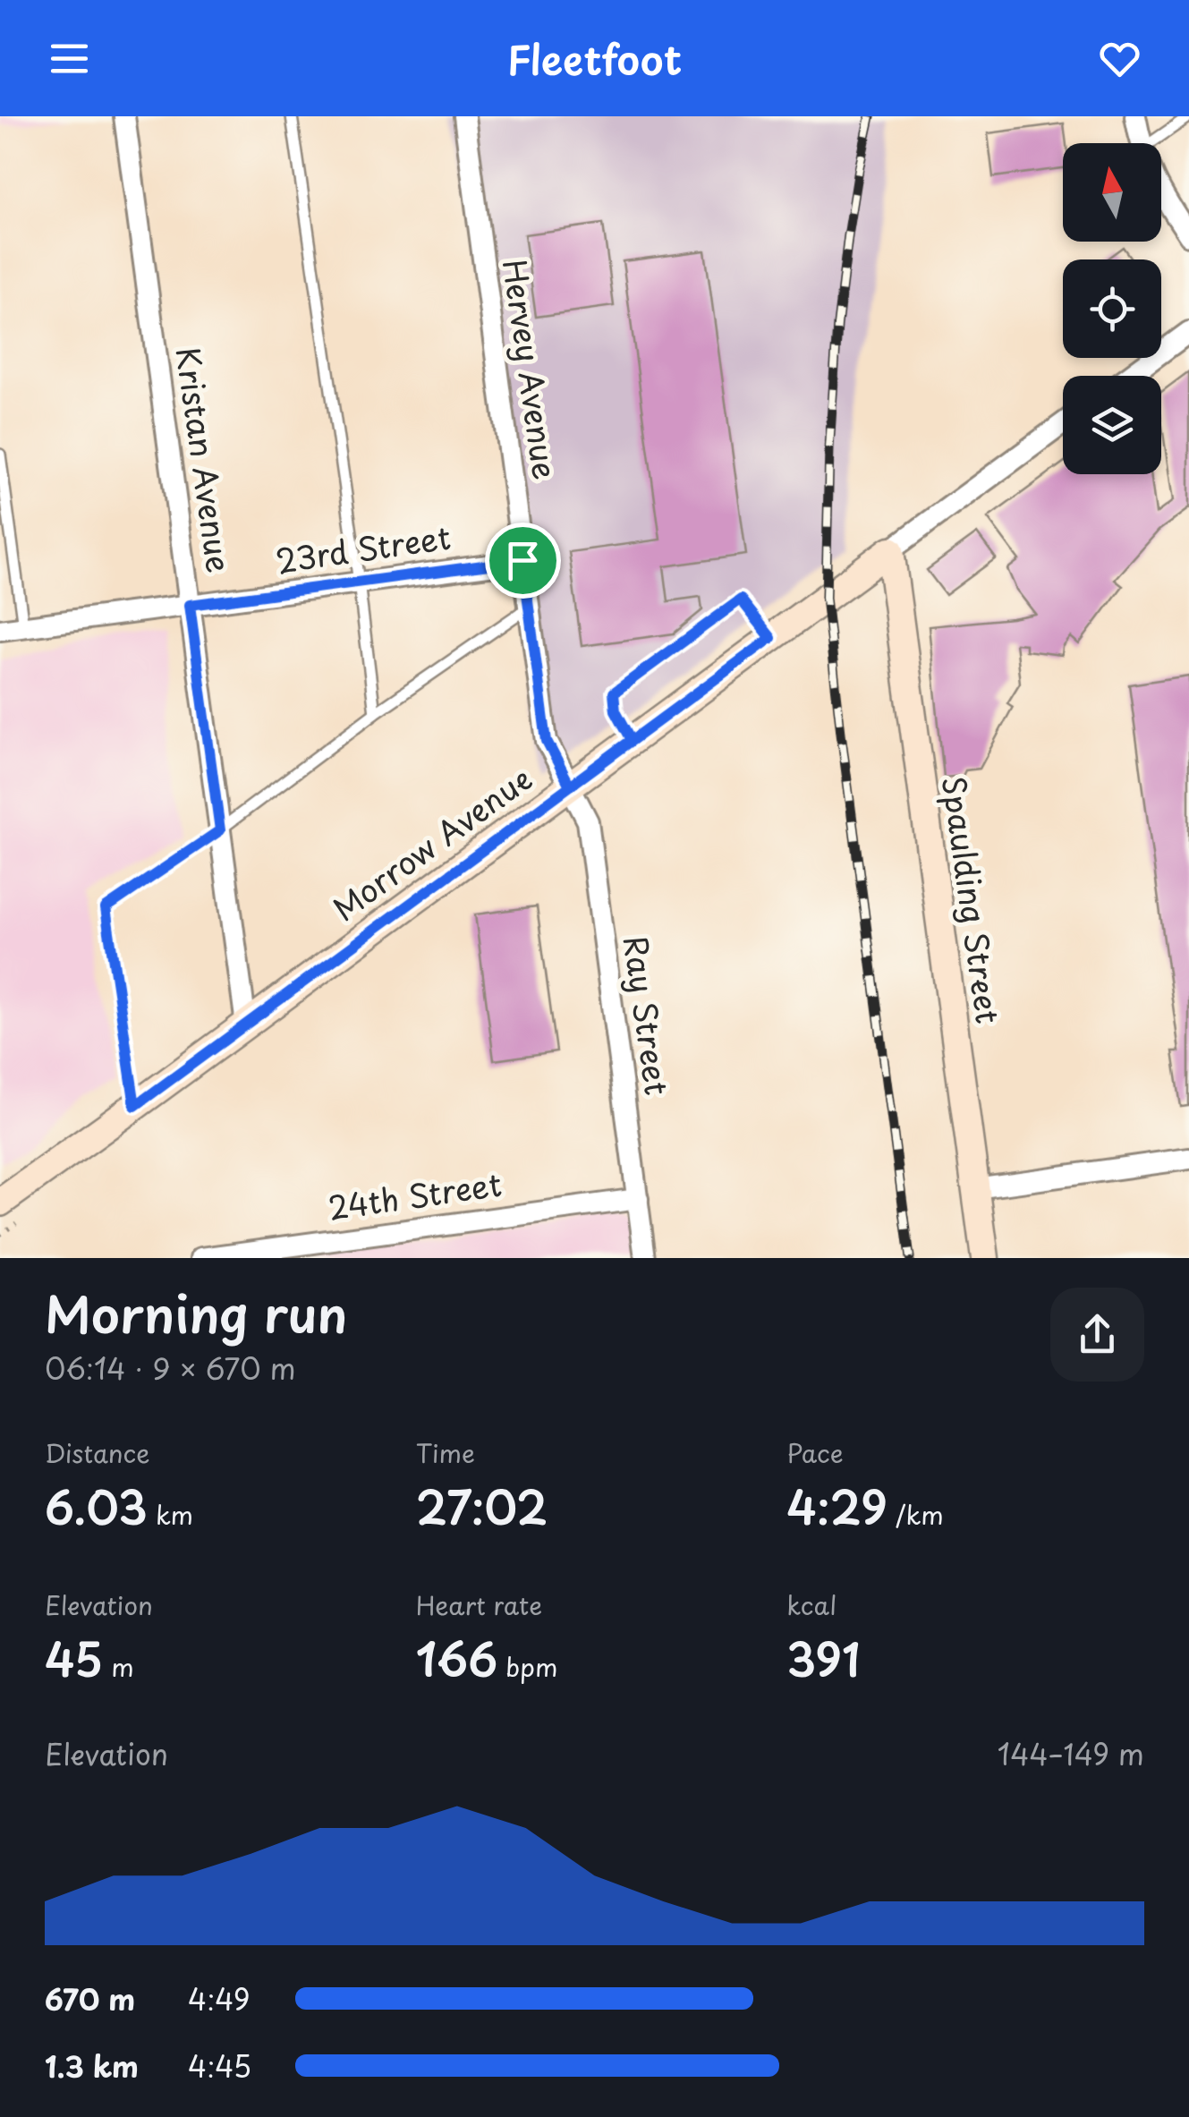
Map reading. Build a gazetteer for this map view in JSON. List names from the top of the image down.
{
  "streets": {
    "street": [
      "Hervey Avenue",
      "Kristan Avenue",
      "23rd Street",
      "Morrow Avenue",
      "Spaulding Street",
      "Ray Street",
      "24th Street"
    ]
  },
  "crossings": [
    ["Hervey Avenue", "23rd Street"],
    ["Hervey Avenue", "Morrow Avenue"],
    ["Hervey Avenue", "Ray Street"],
    ["Kristan Avenue", "23rd Street"],
    ["Kristan Avenue", "Morrow Avenue"],
    ["Morrow Avenue", "Spaulding Street"],
    ["Morrow Avenue", "Ray Street"],
    ["Ray Street", "24th Street"]
  ],
  "north": "top",
  "page": {
    "header": "Fleetfoot",
    "heading": ["Morning run", "06:14 · 9 × 670 m"],
    "stats": [
      ["Distance", "6.03 km"],
      ["Time", "27:02"],
      ["Pace", "4:29 /km"],
      ["Elevation", "45 m"],
      ["Heart rate", "166 bpm"],
      ["kcal", "391"]
    ],
    "chart": ["Elevation", "144–149 m"],
    "list": [
      {
        "name": "670 m",
        "note": "4:49"
      },
      {
        "name": "1.3 km",
        "note": "4:45"
      }
    ]
  }
}
